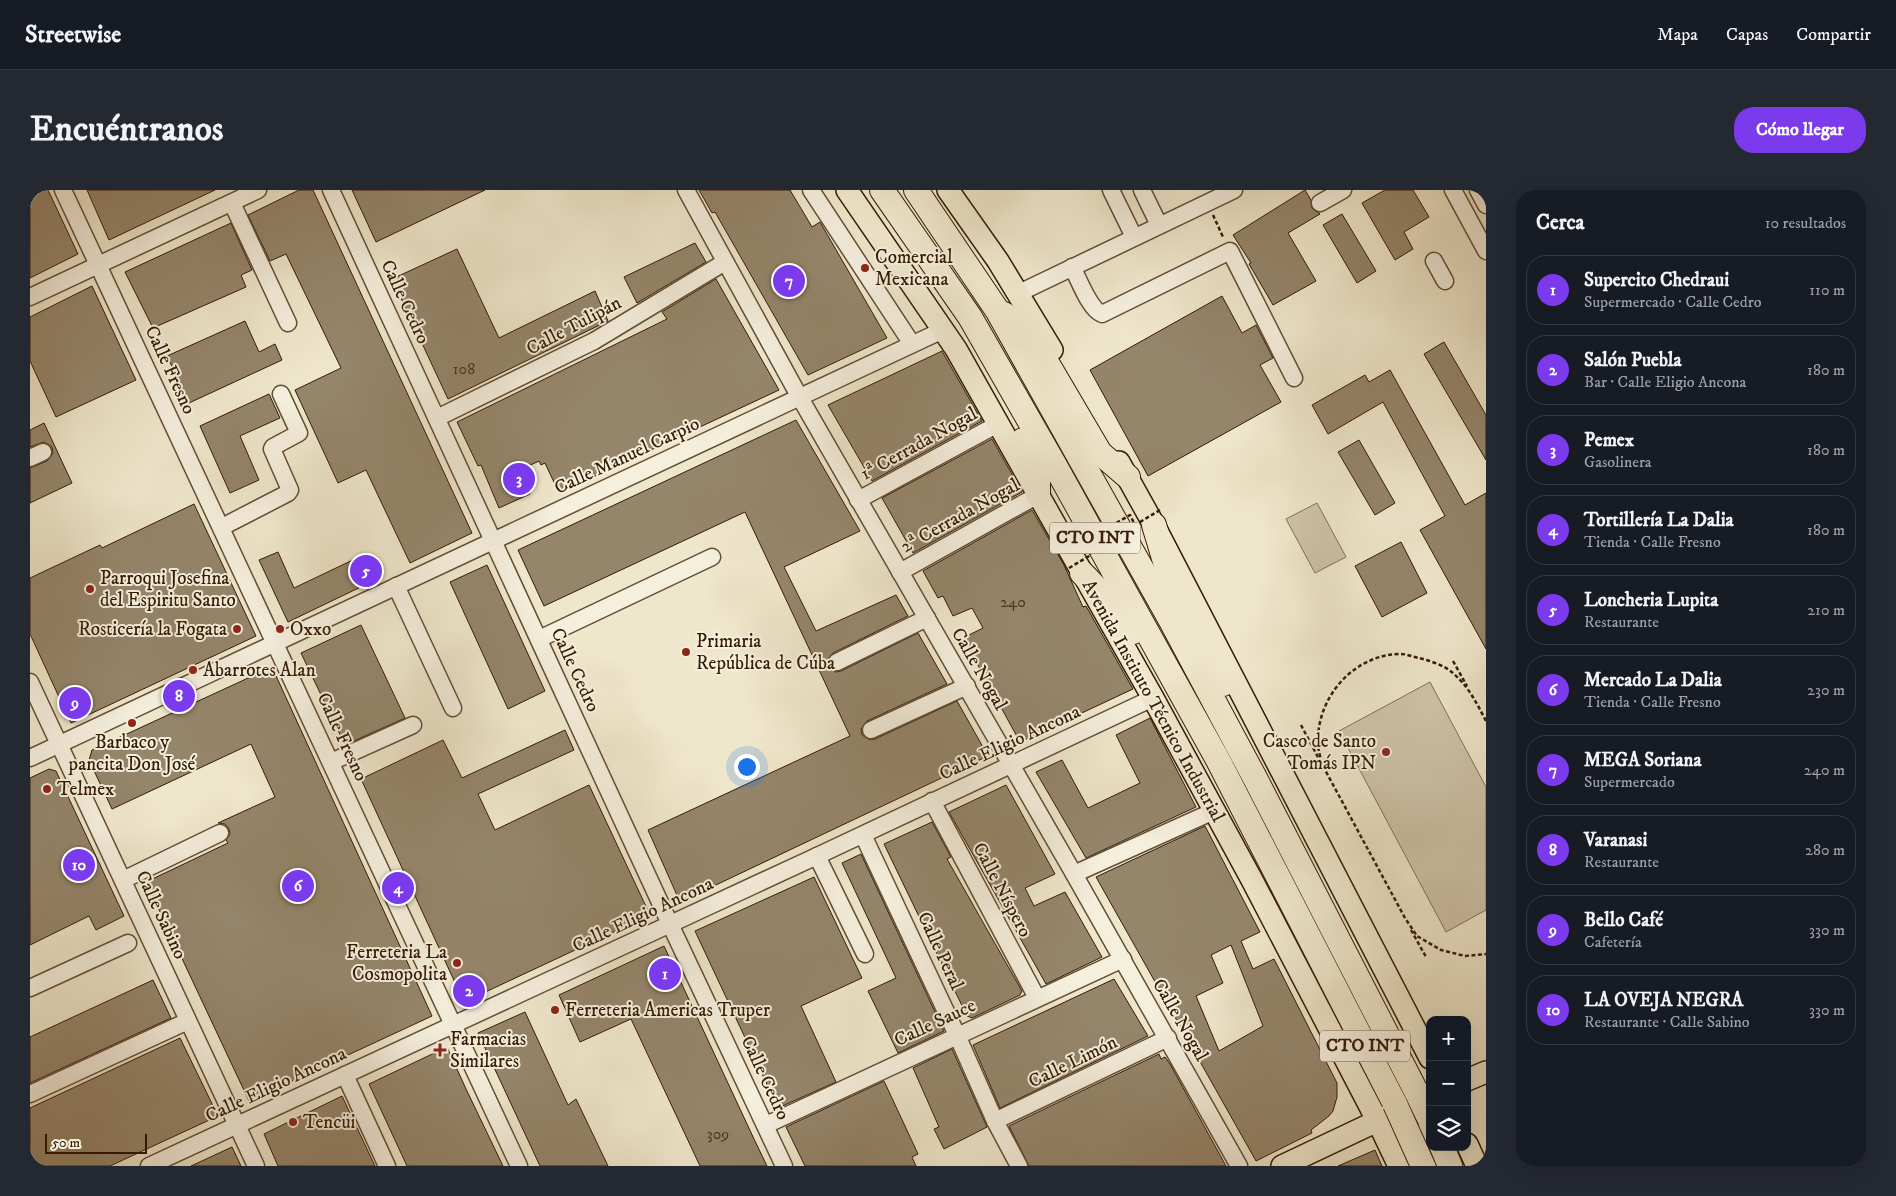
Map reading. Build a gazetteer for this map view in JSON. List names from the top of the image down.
{
  "streets": {
    "highway": ["CTO INT"],
    "main road": ["Avenida Instituto Técnico Industrial"],
    "street": [
      "Calle Cedro",
      "Calle Tulipán",
      "Calle Fresno",
      "1ª Cerrada Nogal",
      "Calle Manuel Carpio",
      "2ª Cerrada Nogal",
      "Calle Nogal",
      "Calle Eligio Ancona",
      "Calle Níspero",
      "Calle Sabino",
      "Calle Peral",
      "Calle Sauce",
      "Calle Limón"
    ]
  },
  "crossings": [
    ["Calle Cedro", "Calle Tulipán"],
    ["Calle Cedro", "Calle Manuel Carpio"],
    ["Calle Cedro", "Calle Eligio Ancona"],
    ["Calle Cedro", "Calle Sauce"],
    ["Calle Tulipán", "Calle Nogal"],
    ["Calle Fresno", "Calle Manuel Carpio"],
    ["Calle Fresno", "Calle Eligio Ancona"],
    ["1ª Cerrada Nogal", "Calle Nogal"],
    ["1ª Cerrada Nogal", "Avenida Instituto Técnico Industrial"],
    ["Calle Manuel Carpio", "Calle Nogal"],
    ["Calle Manuel Carpio", "Avenida Instituto Técnico Industrial"],
    ["Calle Manuel Carpio", "Calle Sabino"],
    ["2ª Cerrada Nogal", "Calle Nogal"],
    ["2ª Cerrada Nogal", "Avenida Instituto Técnico Industrial"],
    ["CTO INT", "Avenida Instituto Técnico Industrial"],
    ["Calle Nogal", "Calle Eligio Ancona"],
    ["Calle Nogal", "Calle Sauce"],
    ["Calle Nogal", "Calle Limón"],
    ["Avenida Instituto Técnico Industrial", "Calle Eligio Ancona"],
    ["Calle Eligio Ancona", "Calle Níspero"],
    ["Calle Eligio Ancona", "Calle Sabino"],
    ["Calle Eligio Ancona", "Calle Peral"],
    ["Calle Níspero", "Calle Sauce"],
    ["Calle Peral", "Calle Sauce"],
    ["Calle Peral", "Calle Limón"]
  ],
  "places": {
    "other": [
      "Comercial Mexicana",
      "Parroqui Josefina del Espiritu Santo",
      "Rosticería la Fogata",
      "Oxxo",
      "Primaria República de Cúba",
      "Abarrotes Alan",
      "Barbaco y pancita Don José",
      "Casco de Santo Tomás IPN",
      "Telmex",
      "Ferreteria La Cosmopolita",
      "Ferreteria Americas Truper",
      "Tencüi"
    ],
    "health": ["Farmacias Similares"]
  },
  "house_numbers": ["108", "240", "309"],
  "scale_bar": "50 m",
  "page": {
    "header": "Streetwise",
    "nav": ["Mapa", "Capas", "Compartir"],
    "buttons": "Cómo llegar",
    "title": "Encuéntranos",
    "heading": ["Cerca", "10 resultados"],
    "list": [
      {
        "mark": "1",
        "name": "Supercito Chedraui",
        "note": "Supermercado · Calle Cedro",
        "value": "110 m"
      },
      {
        "mark": "2",
        "name": "Salón Puebla",
        "note": "Bar · Calle Eligio Ancona",
        "value": "180 m"
      },
      {
        "mark": "3",
        "name": "Pemex",
        "note": "Gasolinera",
        "value": "180 m"
      },
      {
        "mark": "4",
        "name": "Tortillería La Dalia",
        "note": "Tienda · Calle Fresno",
        "value": "180 m"
      },
      {
        "mark": "5",
        "name": "Loncheria Lupita",
        "note": "Restaurante",
        "value": "210 m"
      },
      {
        "mark": "6",
        "name": "Mercado La Dalia",
        "note": "Tienda · Calle Fresno",
        "value": "230 m"
      },
      {
        "mark": "7",
        "name": "MEGA Soriana",
        "note": "Supermercado",
        "value": "240 m"
      },
      {
        "mark": "8",
        "name": "Varanasi",
        "note": "Restaurante",
        "value": "280 m"
      },
      {
        "mark": "9",
        "name": "Bello Café",
        "note": "Cafetería",
        "value": "330 m"
      },
      {
        "mark": "10",
        "name": "LA OVEJA NEGRA",
        "note": "Restaurante · Calle Sabino",
        "value": "330 m"
      }
    ],
    "pins": [
      "7",
      "3",
      "5",
      "8",
      "9",
      "10",
      "6",
      "4",
      "1",
      "2"
    ],
    "map_buttons": ["+", "−"],
    "scale": "50 m"
  }
}
